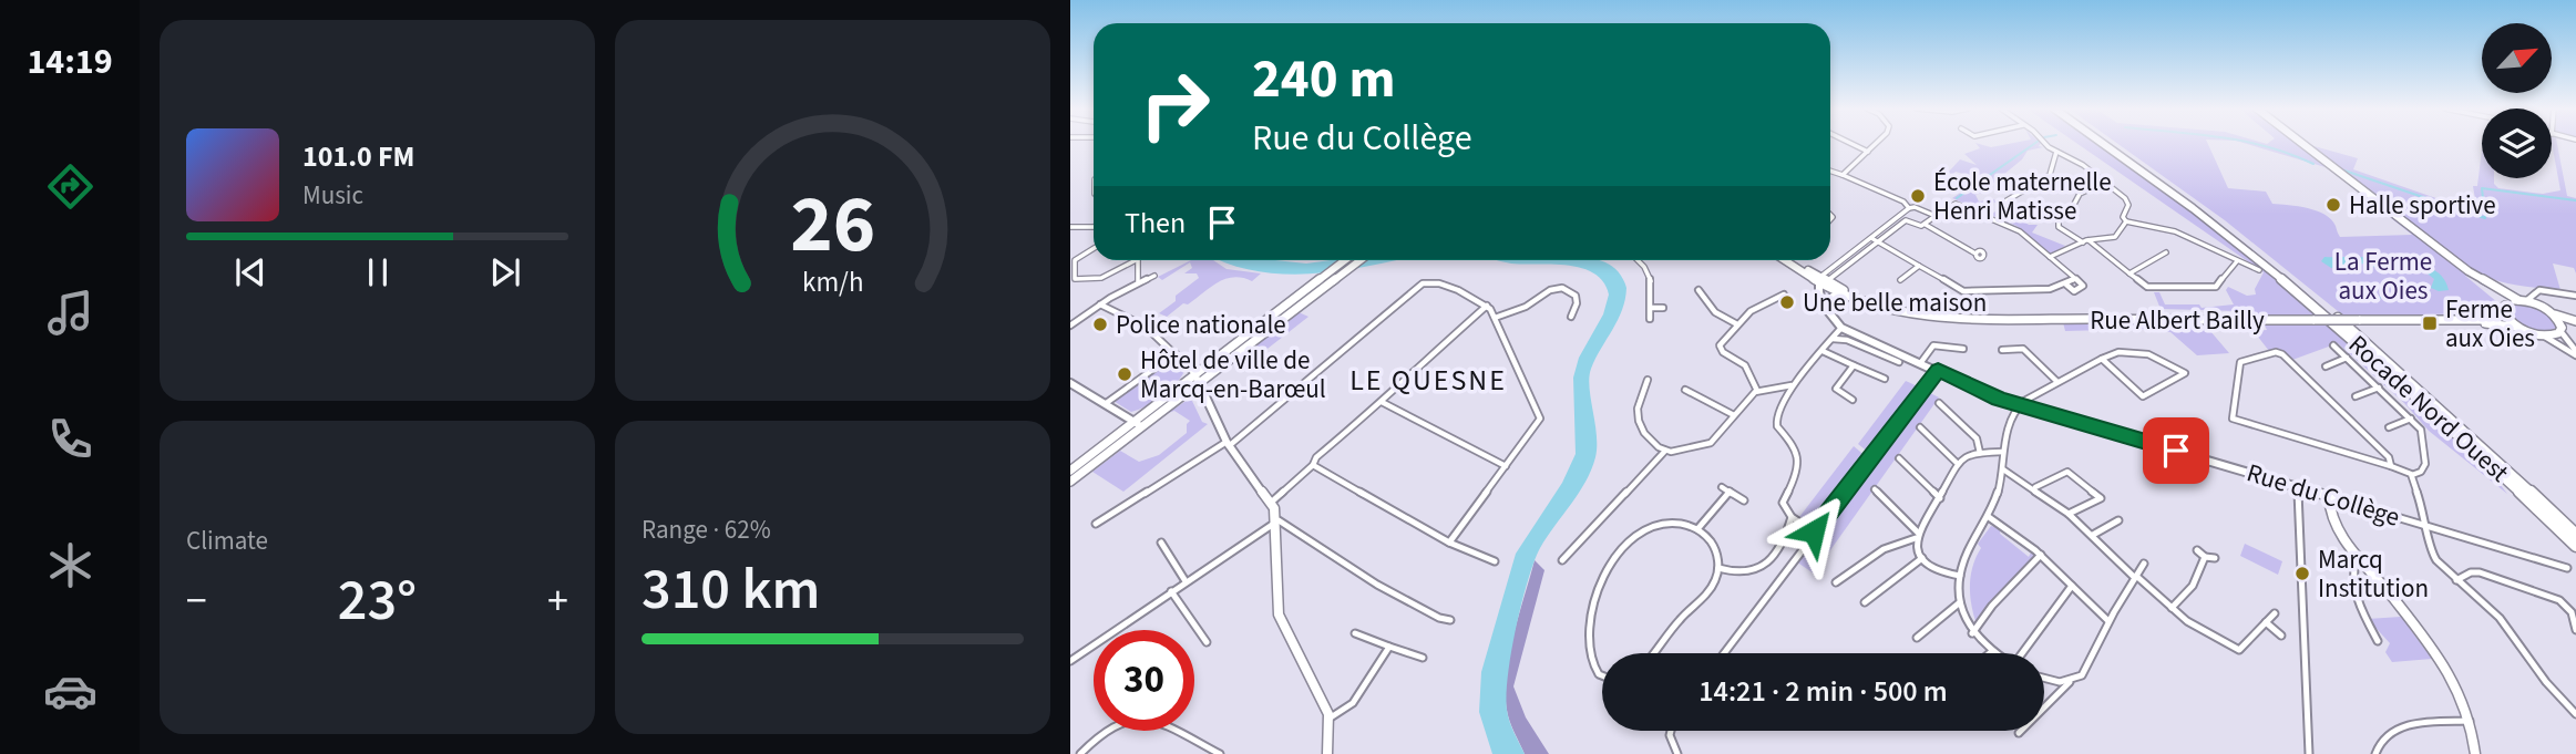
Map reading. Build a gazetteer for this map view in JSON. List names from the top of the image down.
{
  "streets": {
    "highway": ["Rocade Nord Ouest"],
    "main road": ["Rue Albert Bailly"],
    "street": ["Rue du Collège"]
  },
  "crossings": [
    ["Rue Albert Bailly", "Rue du Collège"]
  ],
  "districts": ["LE QUESNE"],
  "parks": ["La Ferme aux Oies"],
  "places": {
    "other": [
      "École maternelle Henri Matisse",
      "Halle sportive",
      "Une belle maison",
      "Police nationale",
      "Hôtel de ville de Marcq-en-Barœul",
      "Marcq Institution"
    ],
    "transit": ["Ferme aux Oies"]
  },
  "north": "top right",
  "page": {
    "tabs": "14:19",
    "turn": ["240 m", "Rue du Collège"],
    "song": ["101.0 FM", "Music"],
    "then": "Then",
    "tile": [
      "Climate",
      ["Range · 62%", "310 km"]
    ],
    "heat": ["−", "23°", "+"],
    "limit": "30",
    "trip": "14:21 · 2 min · 500 m",
    "gauge": ["26", "km/h"]
  }
}
